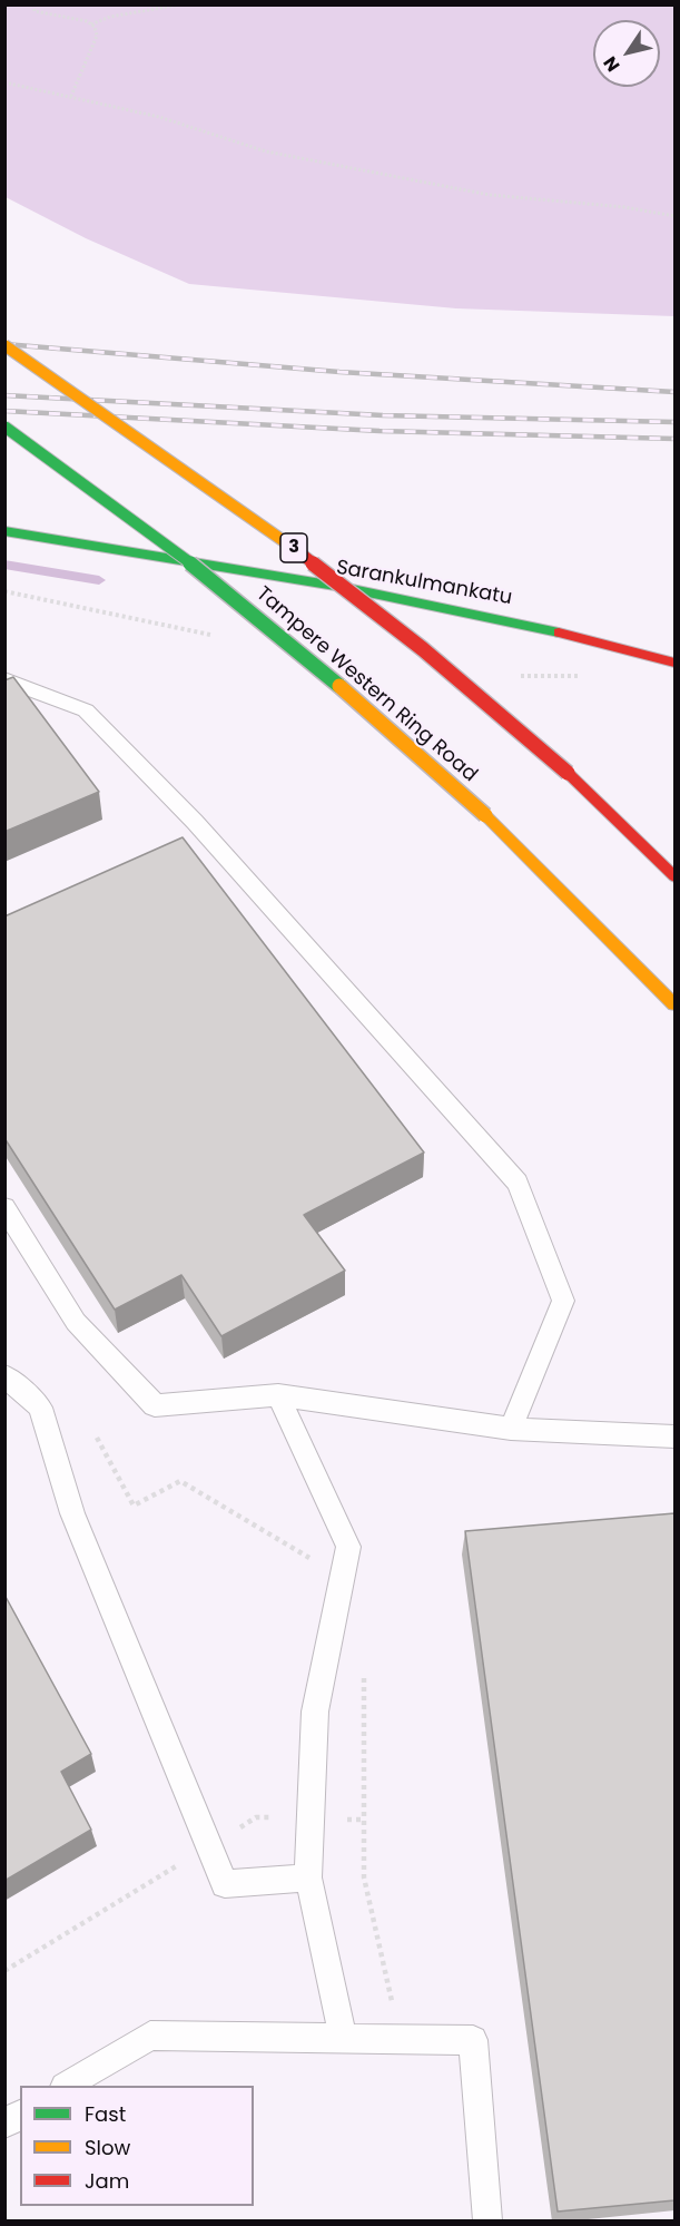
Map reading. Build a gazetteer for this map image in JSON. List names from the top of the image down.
{
  "streets": {
    "main road": ["3", "Sarankulmankatu", "Tampere Western Ring Road"]
  },
  "legend": ["Fast", "Slow", "Jam"],
  "north": "bottom left"
}
